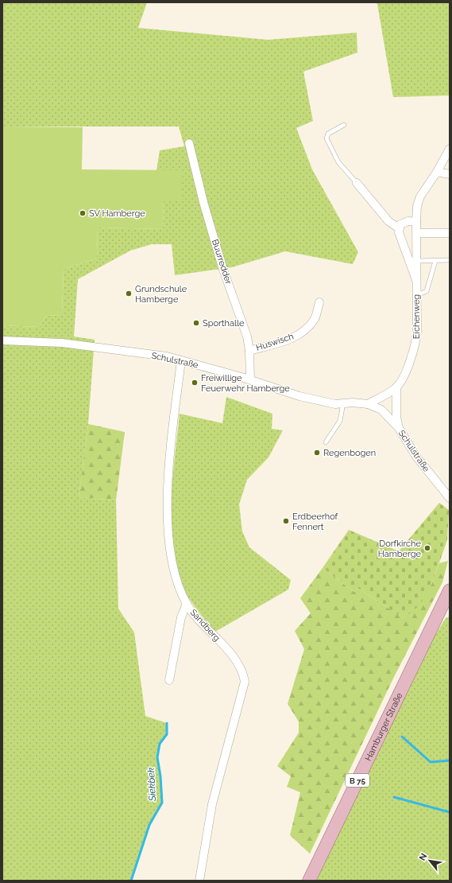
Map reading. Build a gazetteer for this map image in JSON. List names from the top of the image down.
{
  "streets": {
    "main road": ["Hamburger Straße", "B 75"],
    "street": [
      "Buurredder",
      "Eichenweg",
      "Huswisch",
      "Schulstraße",
      "Sandberg"
    ]
  },
  "crossings": [
    ["Buurredder", "Huswisch"],
    ["Buurredder", "Schulstraße"],
    ["Eichenweg", "Schulstraße"],
    ["Schulstraße", "Sandberg"]
  ],
  "water": ["Siekbek"],
  "places": [
    "SV Hamberge",
    "Grundschule Hamberge",
    "Sporthalle",
    "Freiwillige Feuerwehr Hamberge",
    "Regenbogen",
    "Erdbeerhof Fennert",
    "Dorfkirche Hamberge"
  ],
  "north": "top left"
}
